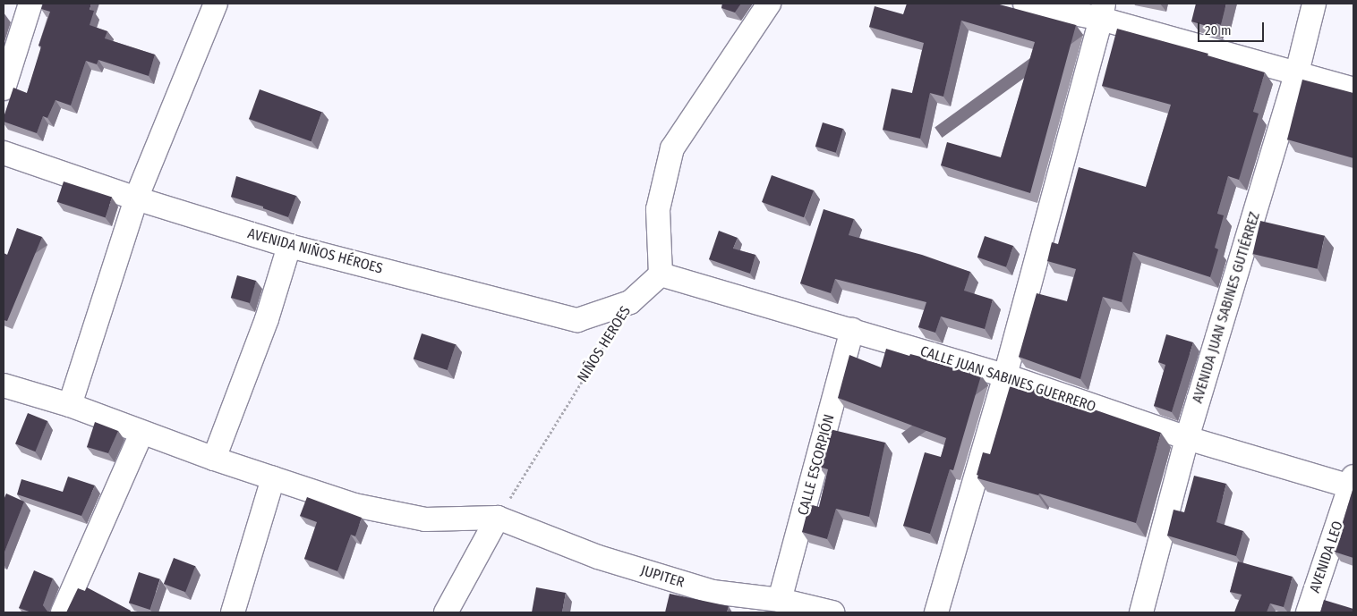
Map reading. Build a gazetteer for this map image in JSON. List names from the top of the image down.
{
  "streets": {
    "street": [
      "AVENIDA NIÑOS HÉROES",
      "AVENIDA JUAN SABINES GUTIÉRREZ",
      "NIÑOS HEROES",
      "CALLE JUAN SABINES GUERRERO",
      "CALLE ESCORPIÓN",
      "AVENIDA LEO",
      "JUPITER"
    ]
  },
  "crossings": [
    ["AVENIDA NIÑOS HÉROES", "NIÑOS HEROES"],
    ["AVENIDA JUAN SABINES GUTIÉRREZ", "CALLE JUAN SABINES GUERRERO"],
    ["NIÑOS HEROES", "CALLE JUAN SABINES GUERRERO"],
    ["NIÑOS HEROES", "JUPITER"],
    ["CALLE JUAN SABINES GUERRERO", "CALLE ESCORPIÓN"],
    ["CALLE JUAN SABINES GUERRERO", "AVENIDA LEO"],
    ["CALLE ESCORPIÓN", "JUPITER"]
  ],
  "scale_bar": "20 m"
}
